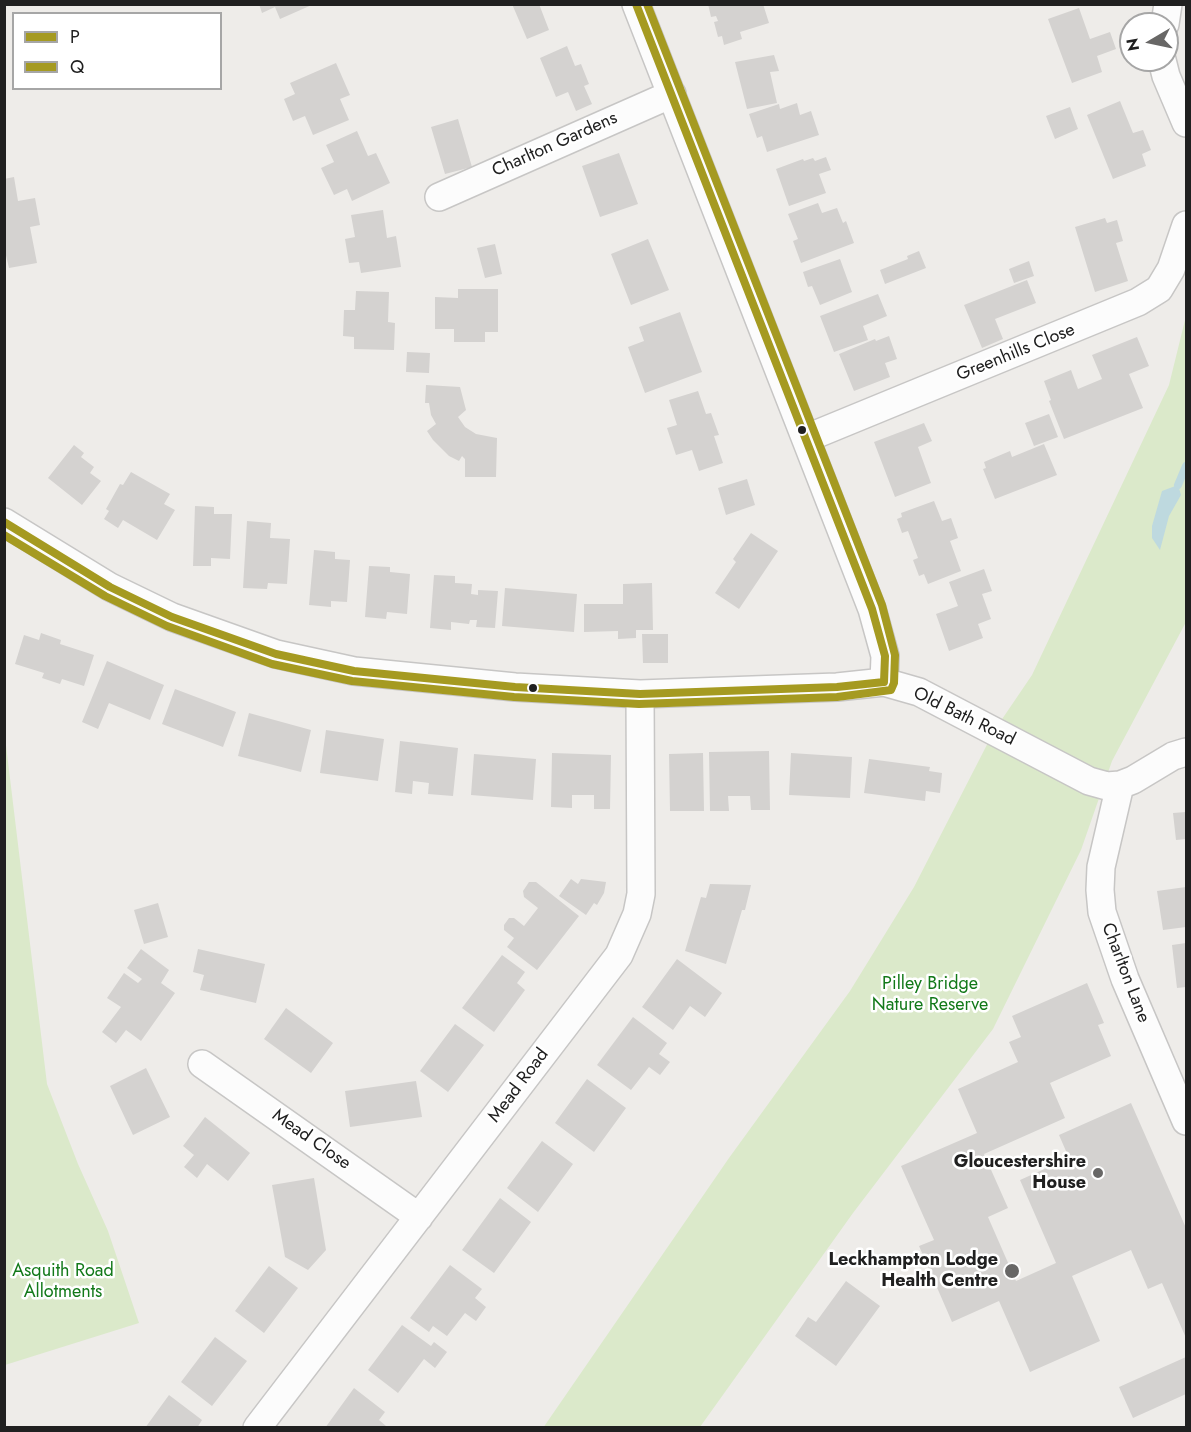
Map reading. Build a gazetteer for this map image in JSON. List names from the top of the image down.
{
  "streets": {
    "street": [
      "Charlton Gardens",
      "Greenhills Close",
      "Old Bath Road",
      "Charlton Lane",
      "Mead Road",
      "Mead Close"
    ]
  },
  "crossings": [
    ["Old Bath Road", "Charlton Lane"],
    ["Old Bath Road", "Mead Road"],
    ["Mead Road", "Mead Close"]
  ],
  "parks": ["Pilley Bridge Nature Reserve", "Asquith Road Allotments"],
  "places": ["Gloucestershire House", "Leckhampton Lodge Health Centre"],
  "lines": ["transit line P", "transit line Q"],
  "legend": ["P", "Q"],
  "north": "left"
}
